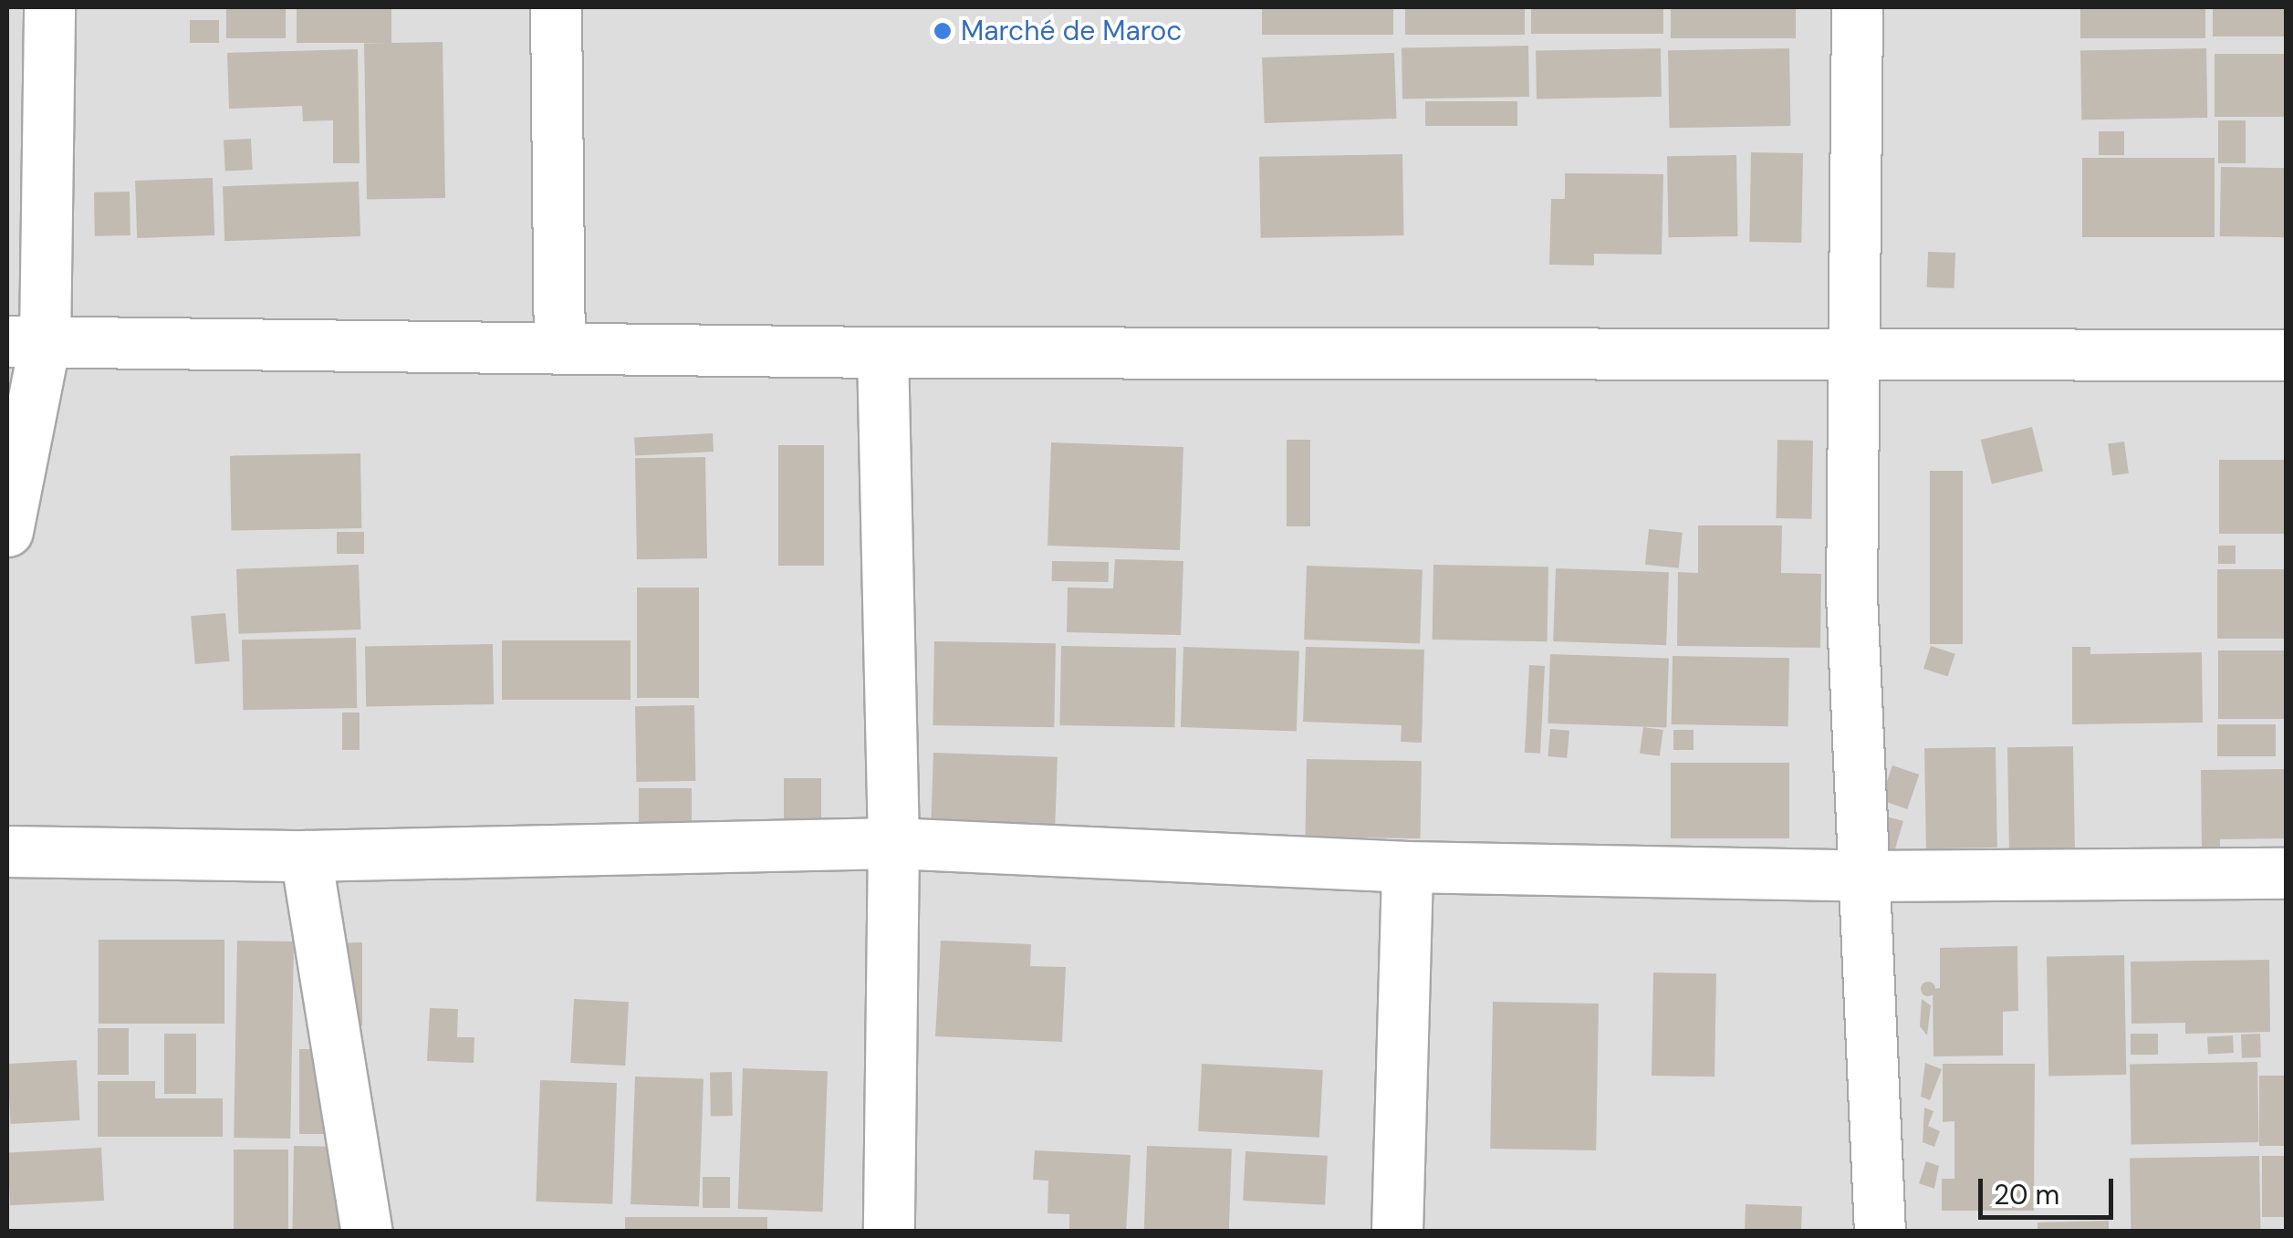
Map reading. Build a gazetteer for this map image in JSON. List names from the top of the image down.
{
  "places": ["Marché de Maroc"],
  "scale_bar": "20 m"
}
